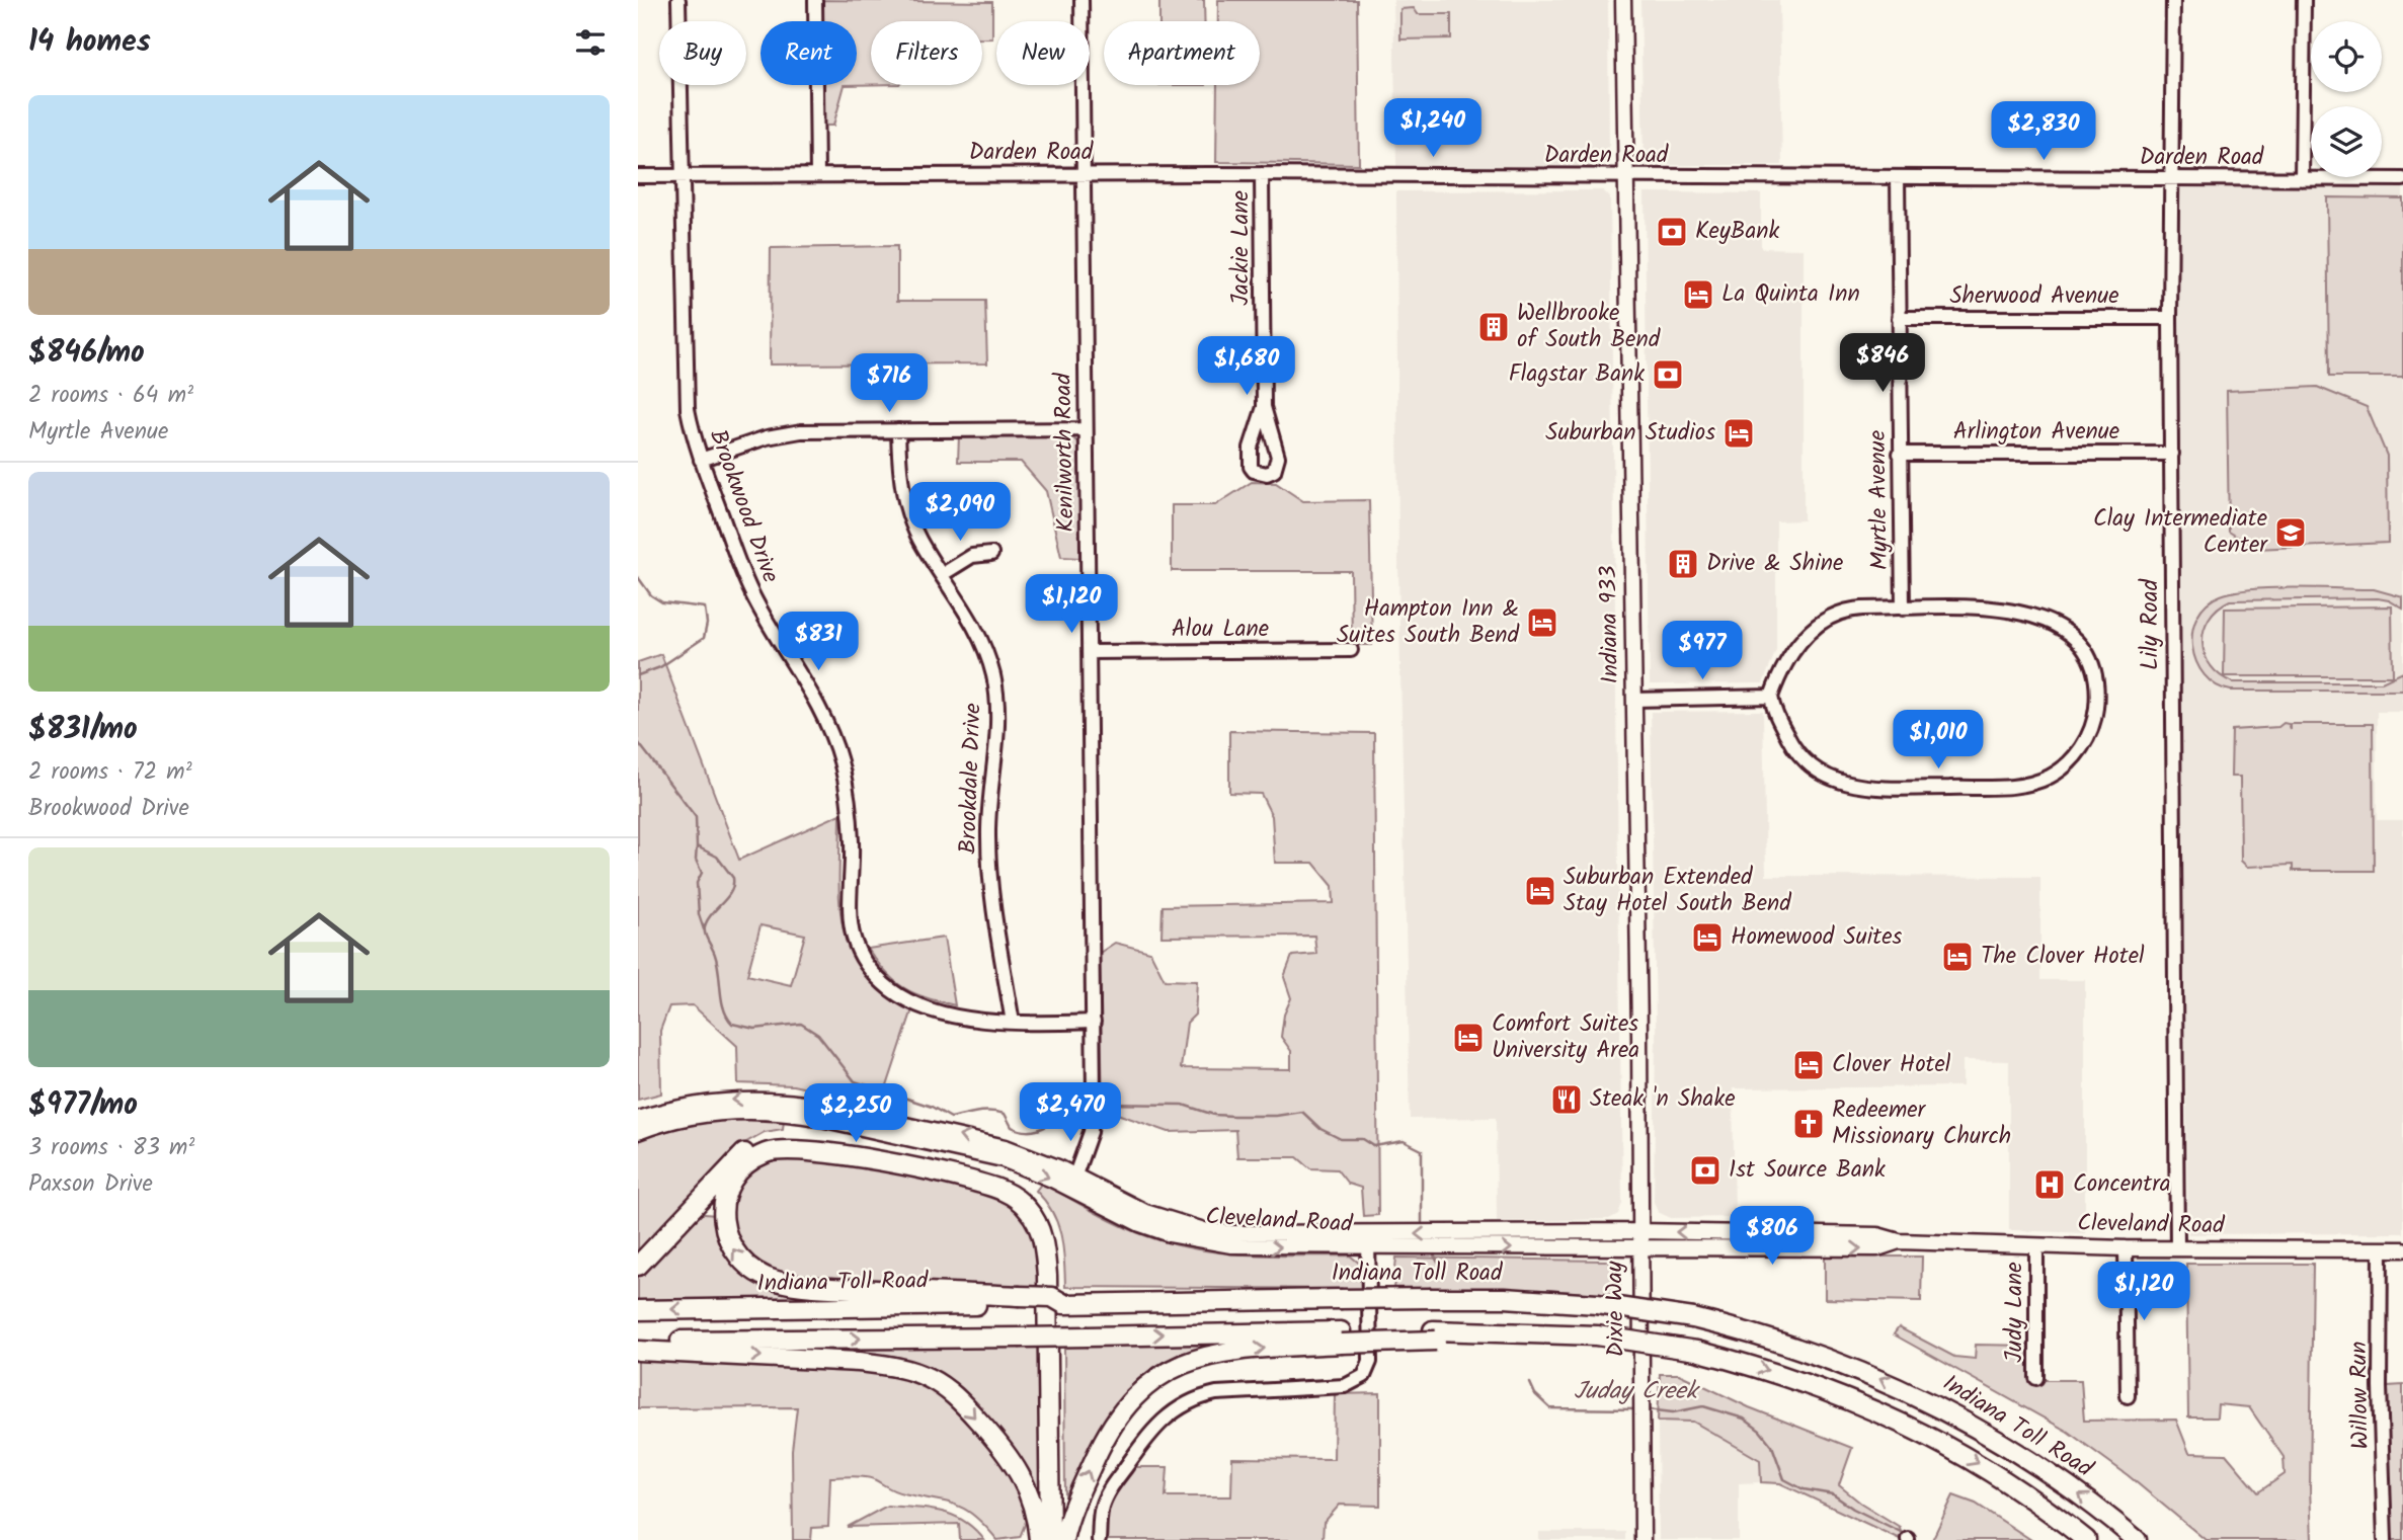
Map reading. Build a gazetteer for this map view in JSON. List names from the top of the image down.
{
  "streets": {
    "highway": ["Indiana Toll Road"],
    "main road": ["Indiana 933", "Cleveland Road", "Dixie Way"],
    "street": [
      "Darden Road",
      "Jackie Lane",
      "Sherwood Avenue",
      "Arlington Avenue",
      "Kenilworth Road",
      "Myrtle Avenue",
      "Brookwood Drive",
      "Lily Road",
      "Alou Lane",
      "Brookdale Drive",
      "Judy Lane",
      "Willow Run"
    ]
  },
  "crossings": [
    ["Darden Road", "Jackie Lane"],
    ["Darden Road", "Kenilworth Road"],
    ["Darden Road", "Myrtle Avenue"],
    ["Darden Road", "Brookwood Drive"],
    ["Darden Road", "Indiana 933"],
    ["Darden Road", "Lily Road"],
    ["Sherwood Avenue", "Myrtle Avenue"],
    ["Sherwood Avenue", "Lily Road"],
    ["Arlington Avenue", "Myrtle Avenue"],
    ["Arlington Avenue", "Lily Road"],
    ["Kenilworth Road", "Brookwood Drive"],
    ["Kenilworth Road", "Alou Lane"],
    ["Kenilworth Road", "Cleveland Road"],
    ["Brookwood Drive", "Brookdale Drive"],
    ["Indiana 933", "Cleveland Road"],
    ["Indiana 933", "Dixie Way"],
    ["Lily Road", "Cleveland Road"],
    ["Cleveland Road", "Dixie Way"],
    ["Cleveland Road", "Judy Lane"],
    ["Cleveland Road", "Willow Run"]
  ],
  "water": ["Juday Creek"],
  "places": {
    "bank": ["KeyBank", "Flagstar Bank", "1st Source Bank"],
    "hotel": [
      "La Quinta Inn",
      "Suburban Studios",
      "Hampton Inn & Suites South Bend",
      "Suburban Extended Stay Hotel South Bend",
      "Homewood Suites",
      "The Clover Hotel",
      "Comfort Suites University Area",
      "Clover Hotel"
    ],
    "building": ["Wellbrooke of South Bend", "Drive & Shine"],
    "school or university": ["Clay Intermediate Center"],
    "restaurant": ["Steak 'n Shake"],
    "church": ["Redeemer Missionary Church"],
    "hospital": ["Concentra"]
  },
  "page": {
    "heading": "14 homes",
    "chip": [
      "Buy",
      "Rent",
      "Filters",
      "New",
      "Apartment"
    ],
    "list": [
      {
        "name": "$846/mo",
        "note": "2 rooms · 64 m² · Myrtle Avenue"
      },
      {
        "name": "$831/mo",
        "note": "2 rooms · 72 m² · Brookwood Drive"
      },
      {
        "name": "$977/mo",
        "note": "3 rooms · 83 m² · Paxson Drive"
      }
    ],
    "price": [
      "$1,240",
      "$2,830",
      "$846",
      "$1,680",
      "$716",
      "$2,090",
      "$1,120",
      "$831",
      "$977",
      "$1,010",
      "$2,470",
      "$2,250",
      "$806",
      "$1,120"
    ]
  }
}
